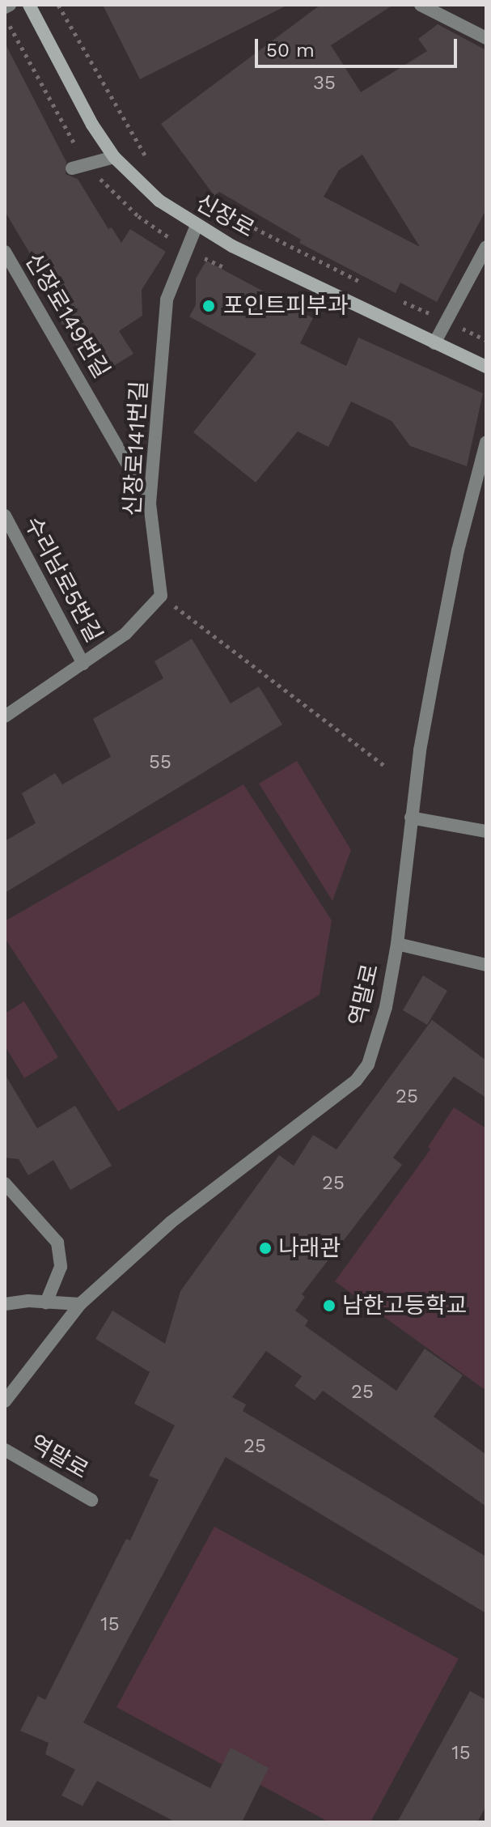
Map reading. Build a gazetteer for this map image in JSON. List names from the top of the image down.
{
  "streets": {
    "street": [
      "신장로",
      "신장로149번길",
      "신장로141번길",
      "수리남로5번길",
      "역말로"
    ]
  },
  "crossings": [
    ["신장로", "신장로141번길"],
    ["신장로149번길", "신장로141번길"]
  ],
  "places": ["포인트피부과", "나래관", "남한고등학교"],
  "house_numbers": [
    "35",
    "55",
    "25",
    "25",
    "25",
    "25",
    "15",
    "15"
  ],
  "scale_bar": "50 m"
}
